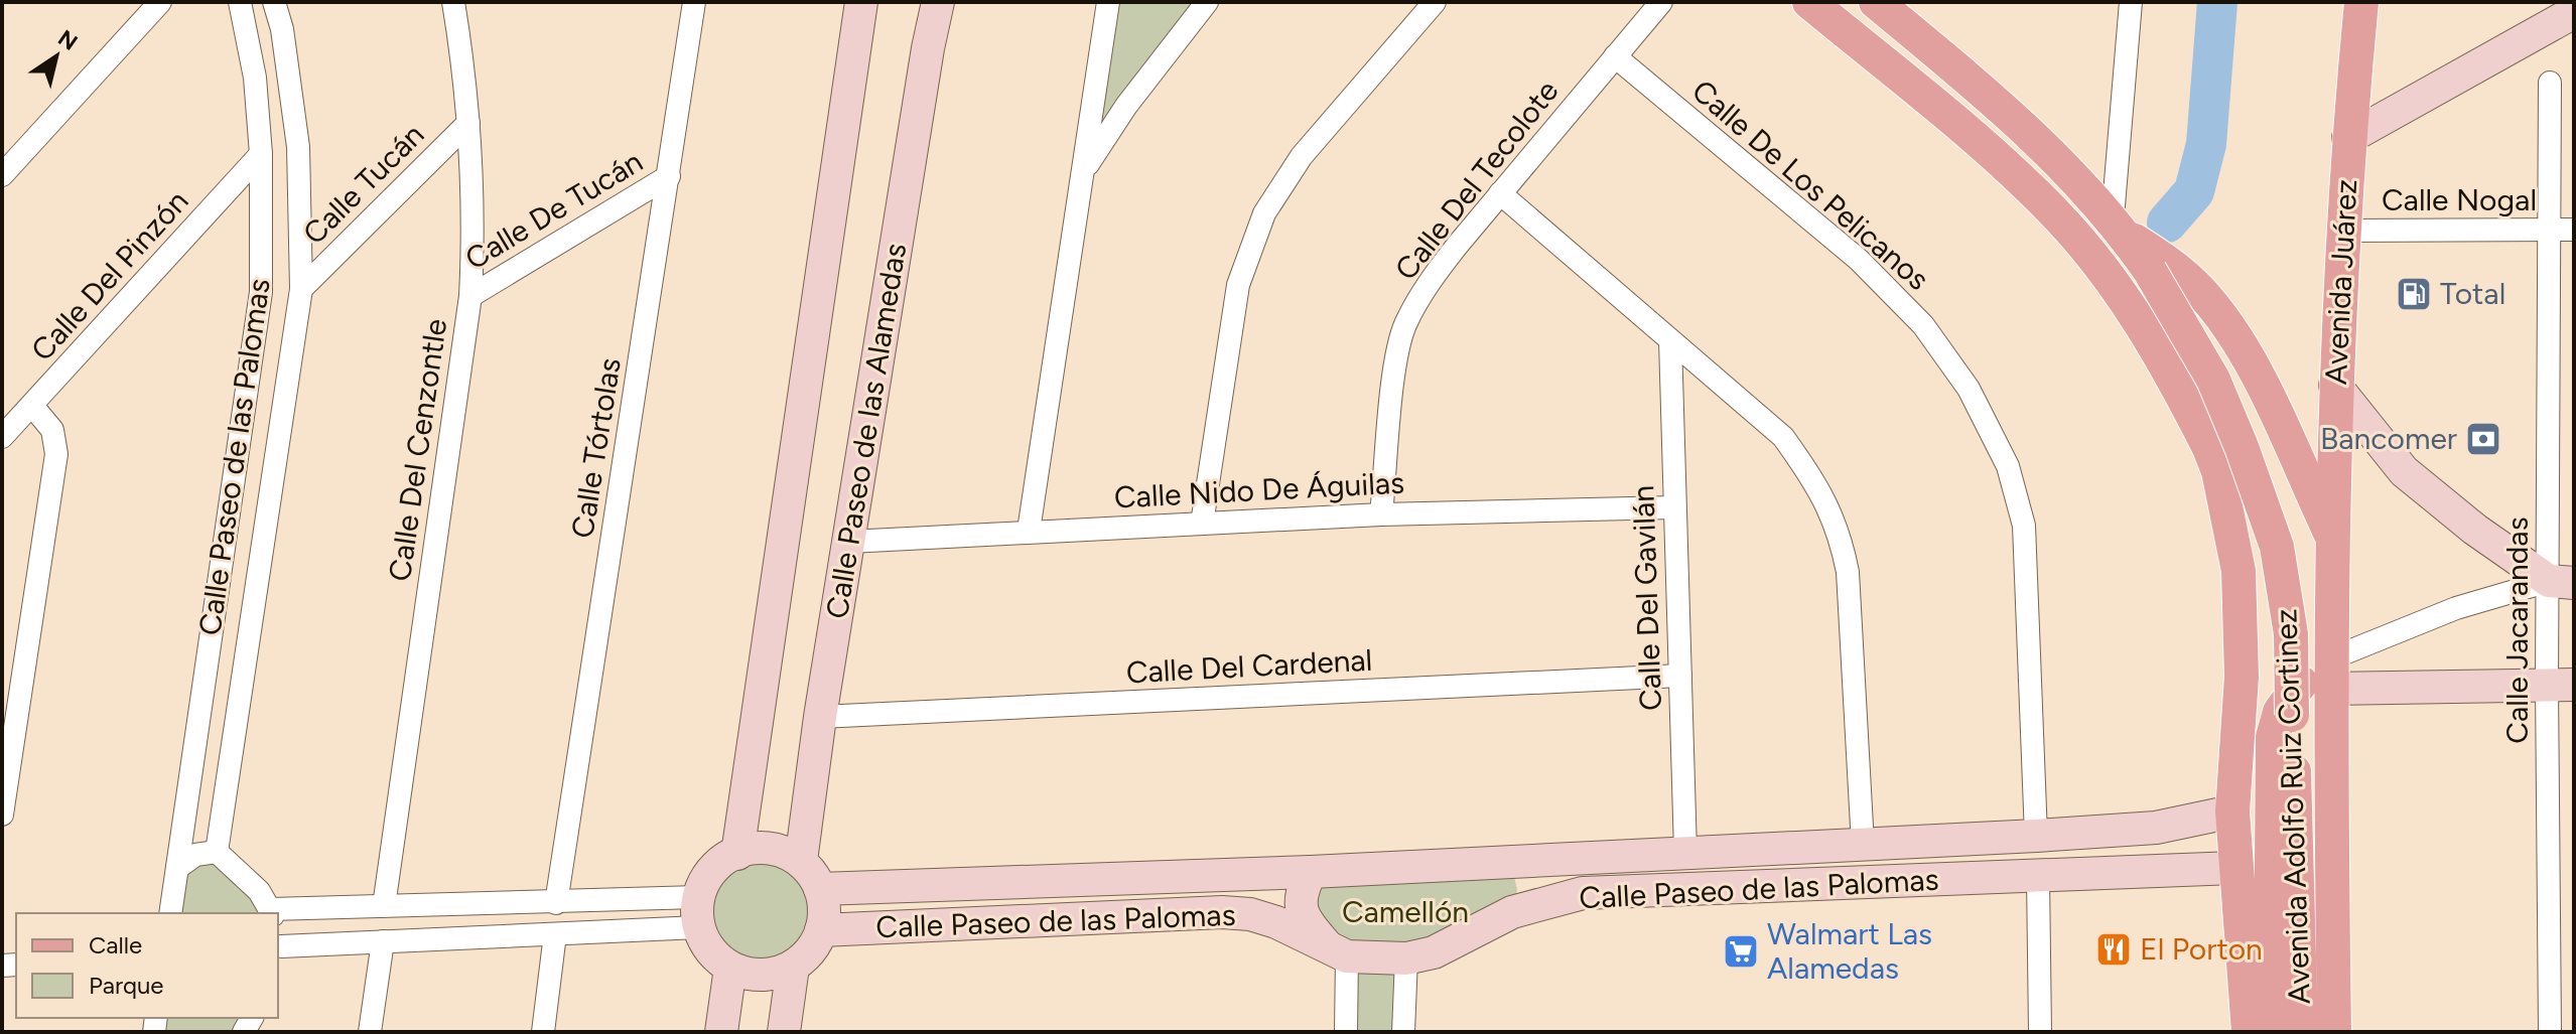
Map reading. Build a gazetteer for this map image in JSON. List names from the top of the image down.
{
  "streets": {
    "main road": ["Avenida Juárez", "Avenida Adolfo Ruiz Cortinez"],
    "street": [
      "Calle Del Tecolote",
      "Calle Tucán",
      "Calle De Los Pelicanos",
      "Calle Nogal",
      "Calle De Tucán",
      "Calle Del Pinzón",
      "Calle Paseo de las Alamedas",
      "Calle Tórtolas",
      "Calle Del Cenzontle",
      "Calle Paseo de las Palomas",
      "Calle Nido De Águilas",
      "Calle Del Gavilán",
      "Calle Jacarandas",
      "Calle Del Cardenal"
    ]
  },
  "crossings": [
    ["Calle Del Tecolote", "Calle De Los Pelicanos"],
    ["Calle Del Tecolote", "Calle Nido De Águilas"],
    ["Calle Tucán", "Calle Del Cenzontle"],
    ["Calle Tucán", "Calle Paseo de las Palomas"],
    ["Calle De Los Pelicanos", "Calle Paseo de las Palomas"],
    ["Calle Nogal", "Avenida Juárez"],
    ["Calle Nogal", "Calle Jacarandas"],
    ["Calle De Tucán", "Calle Tórtolas"],
    ["Calle De Tucán", "Calle Del Cenzontle"],
    ["Calle Del Pinzón", "Calle Paseo de las Palomas"],
    ["Calle Paseo de las Alamedas", "Calle Paseo de las Palomas"],
    ["Calle Paseo de las Alamedas", "Calle Nido De Águilas"],
    ["Calle Paseo de las Alamedas", "Calle Del Cardenal"],
    ["Calle Paseo de las Palomas", "Calle Del Gavilán"],
    ["Calle Paseo de las Palomas", "Avenida Adolfo Ruiz Cortinez"],
    ["Calle Nido De Águilas", "Calle Del Gavilán"],
    ["Calle Del Gavilán", "Calle Del Cardenal"]
  ],
  "parks": ["Camellón"],
  "places": {
    "fuel station": ["Total"],
    "bank": ["Bancomer"],
    "restaurant": ["El Porton"],
    "supermarket": ["Walmart Las Alamedas"]
  },
  "legend": ["Calle", "Parque"],
  "north": "top right"
}
